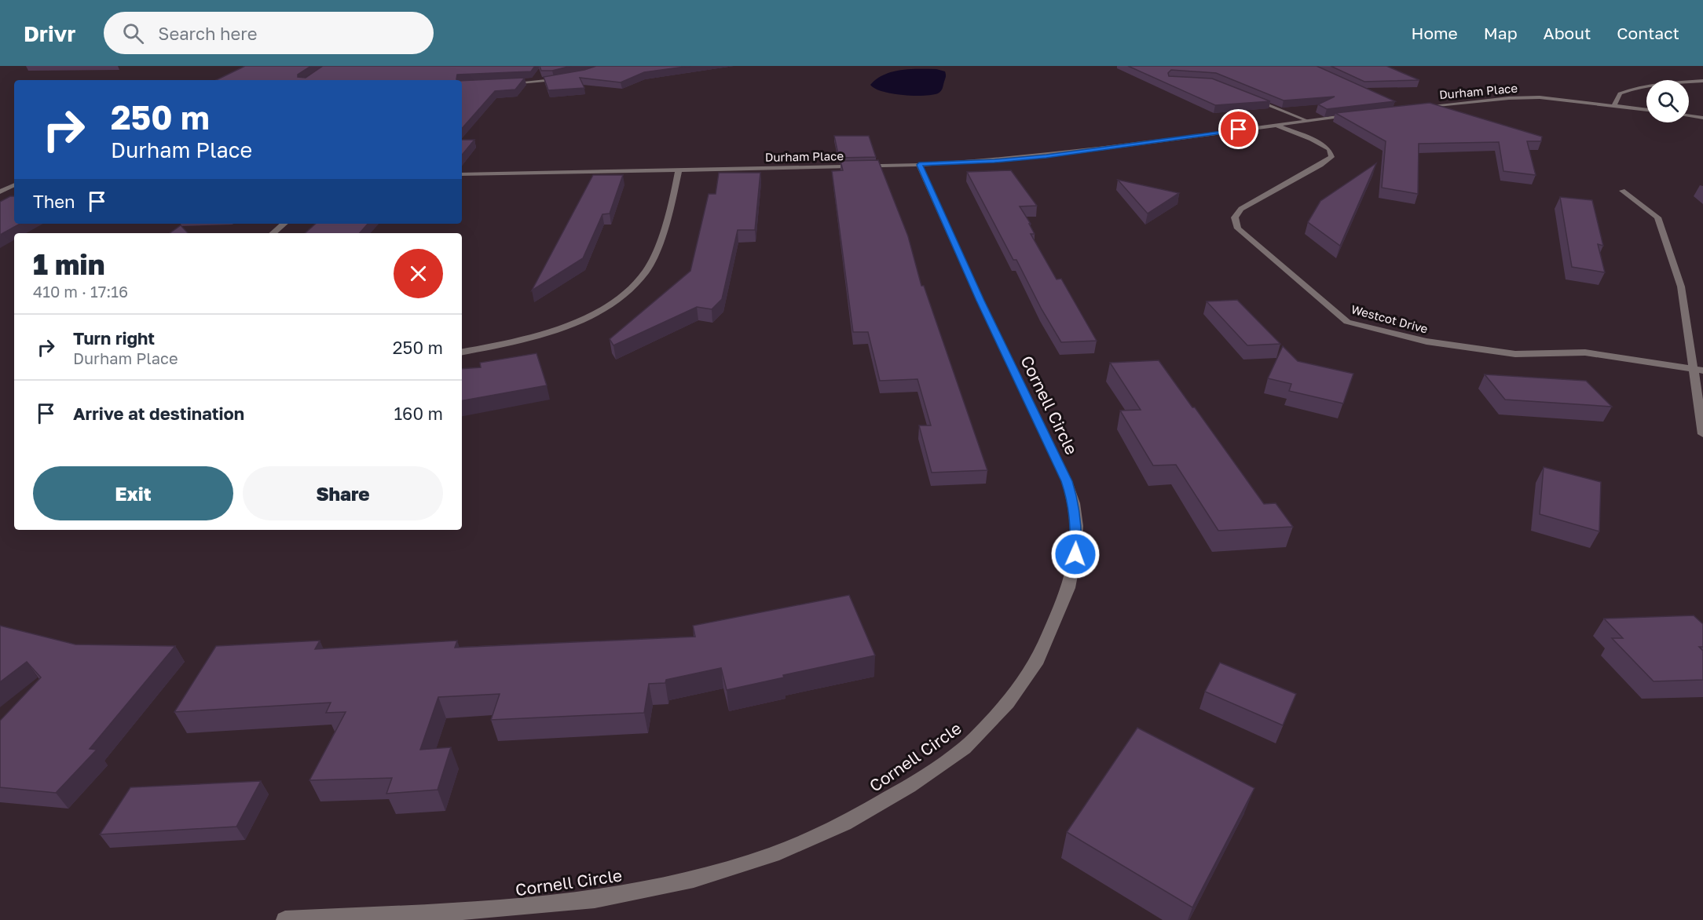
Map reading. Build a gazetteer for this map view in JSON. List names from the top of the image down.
{
  "streets": {
    "street": ["Durham Place", "Westcot Drive", "Cornell Circle"]
  },
  "crossings": [
    ["Durham Place", "Westcot Drive"],
    ["Durham Place", "Cornell Circle"]
  ],
  "page": {
    "header": "Drivr",
    "search": "Search here",
    "nav": [
      "Home",
      "Map",
      "About",
      "Contact"
    ],
    "turn": ["250 m", "Durham Place"],
    "then": "Then",
    "heading": ["1 min", "410 m · 17:16"],
    "list": [
      {
        "name": "Turn right",
        "note": "Durham Place",
        "value": "250 m"
      },
      {
        "name": "Arrive at destination",
        "value": "160 m"
      }
    ],
    "buttons": ["Exit", "Share"]
  }
}
